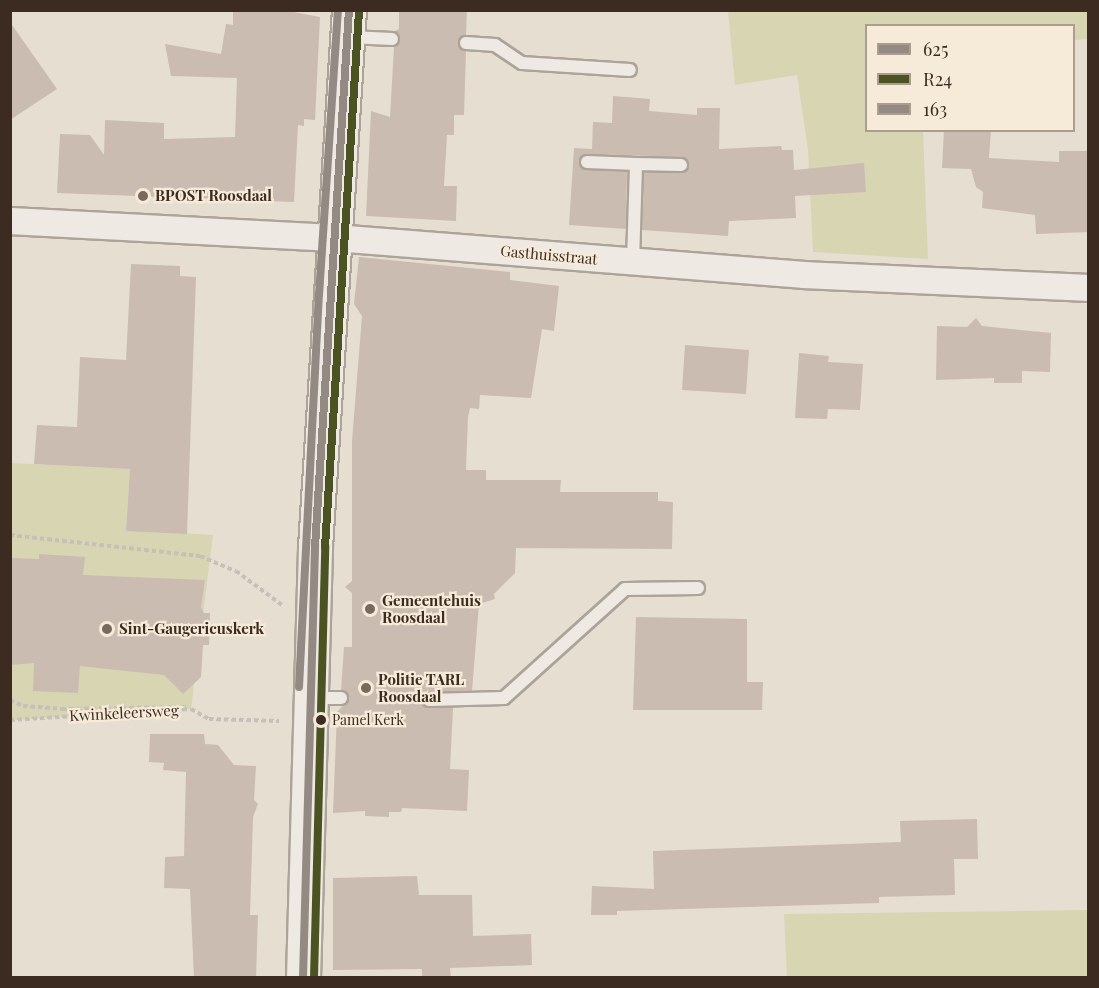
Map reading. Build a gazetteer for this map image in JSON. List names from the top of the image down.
{
  "streets": {
    "street": ["Gasthuisstraat"],
    "path": ["Kwinkeleersweg"]
  },
  "places": [
    "BPOST Roosdaal",
    "Gemeentehuis Roosdaal",
    "Sint-Gaugericuskerk",
    "Politie TARL Roosdaal",
    "Pamel Kerk"
  ],
  "lines": ["transit line 625", "transit line 163", "transit line R24"],
  "legend": ["625", "R24", "163"]
}
